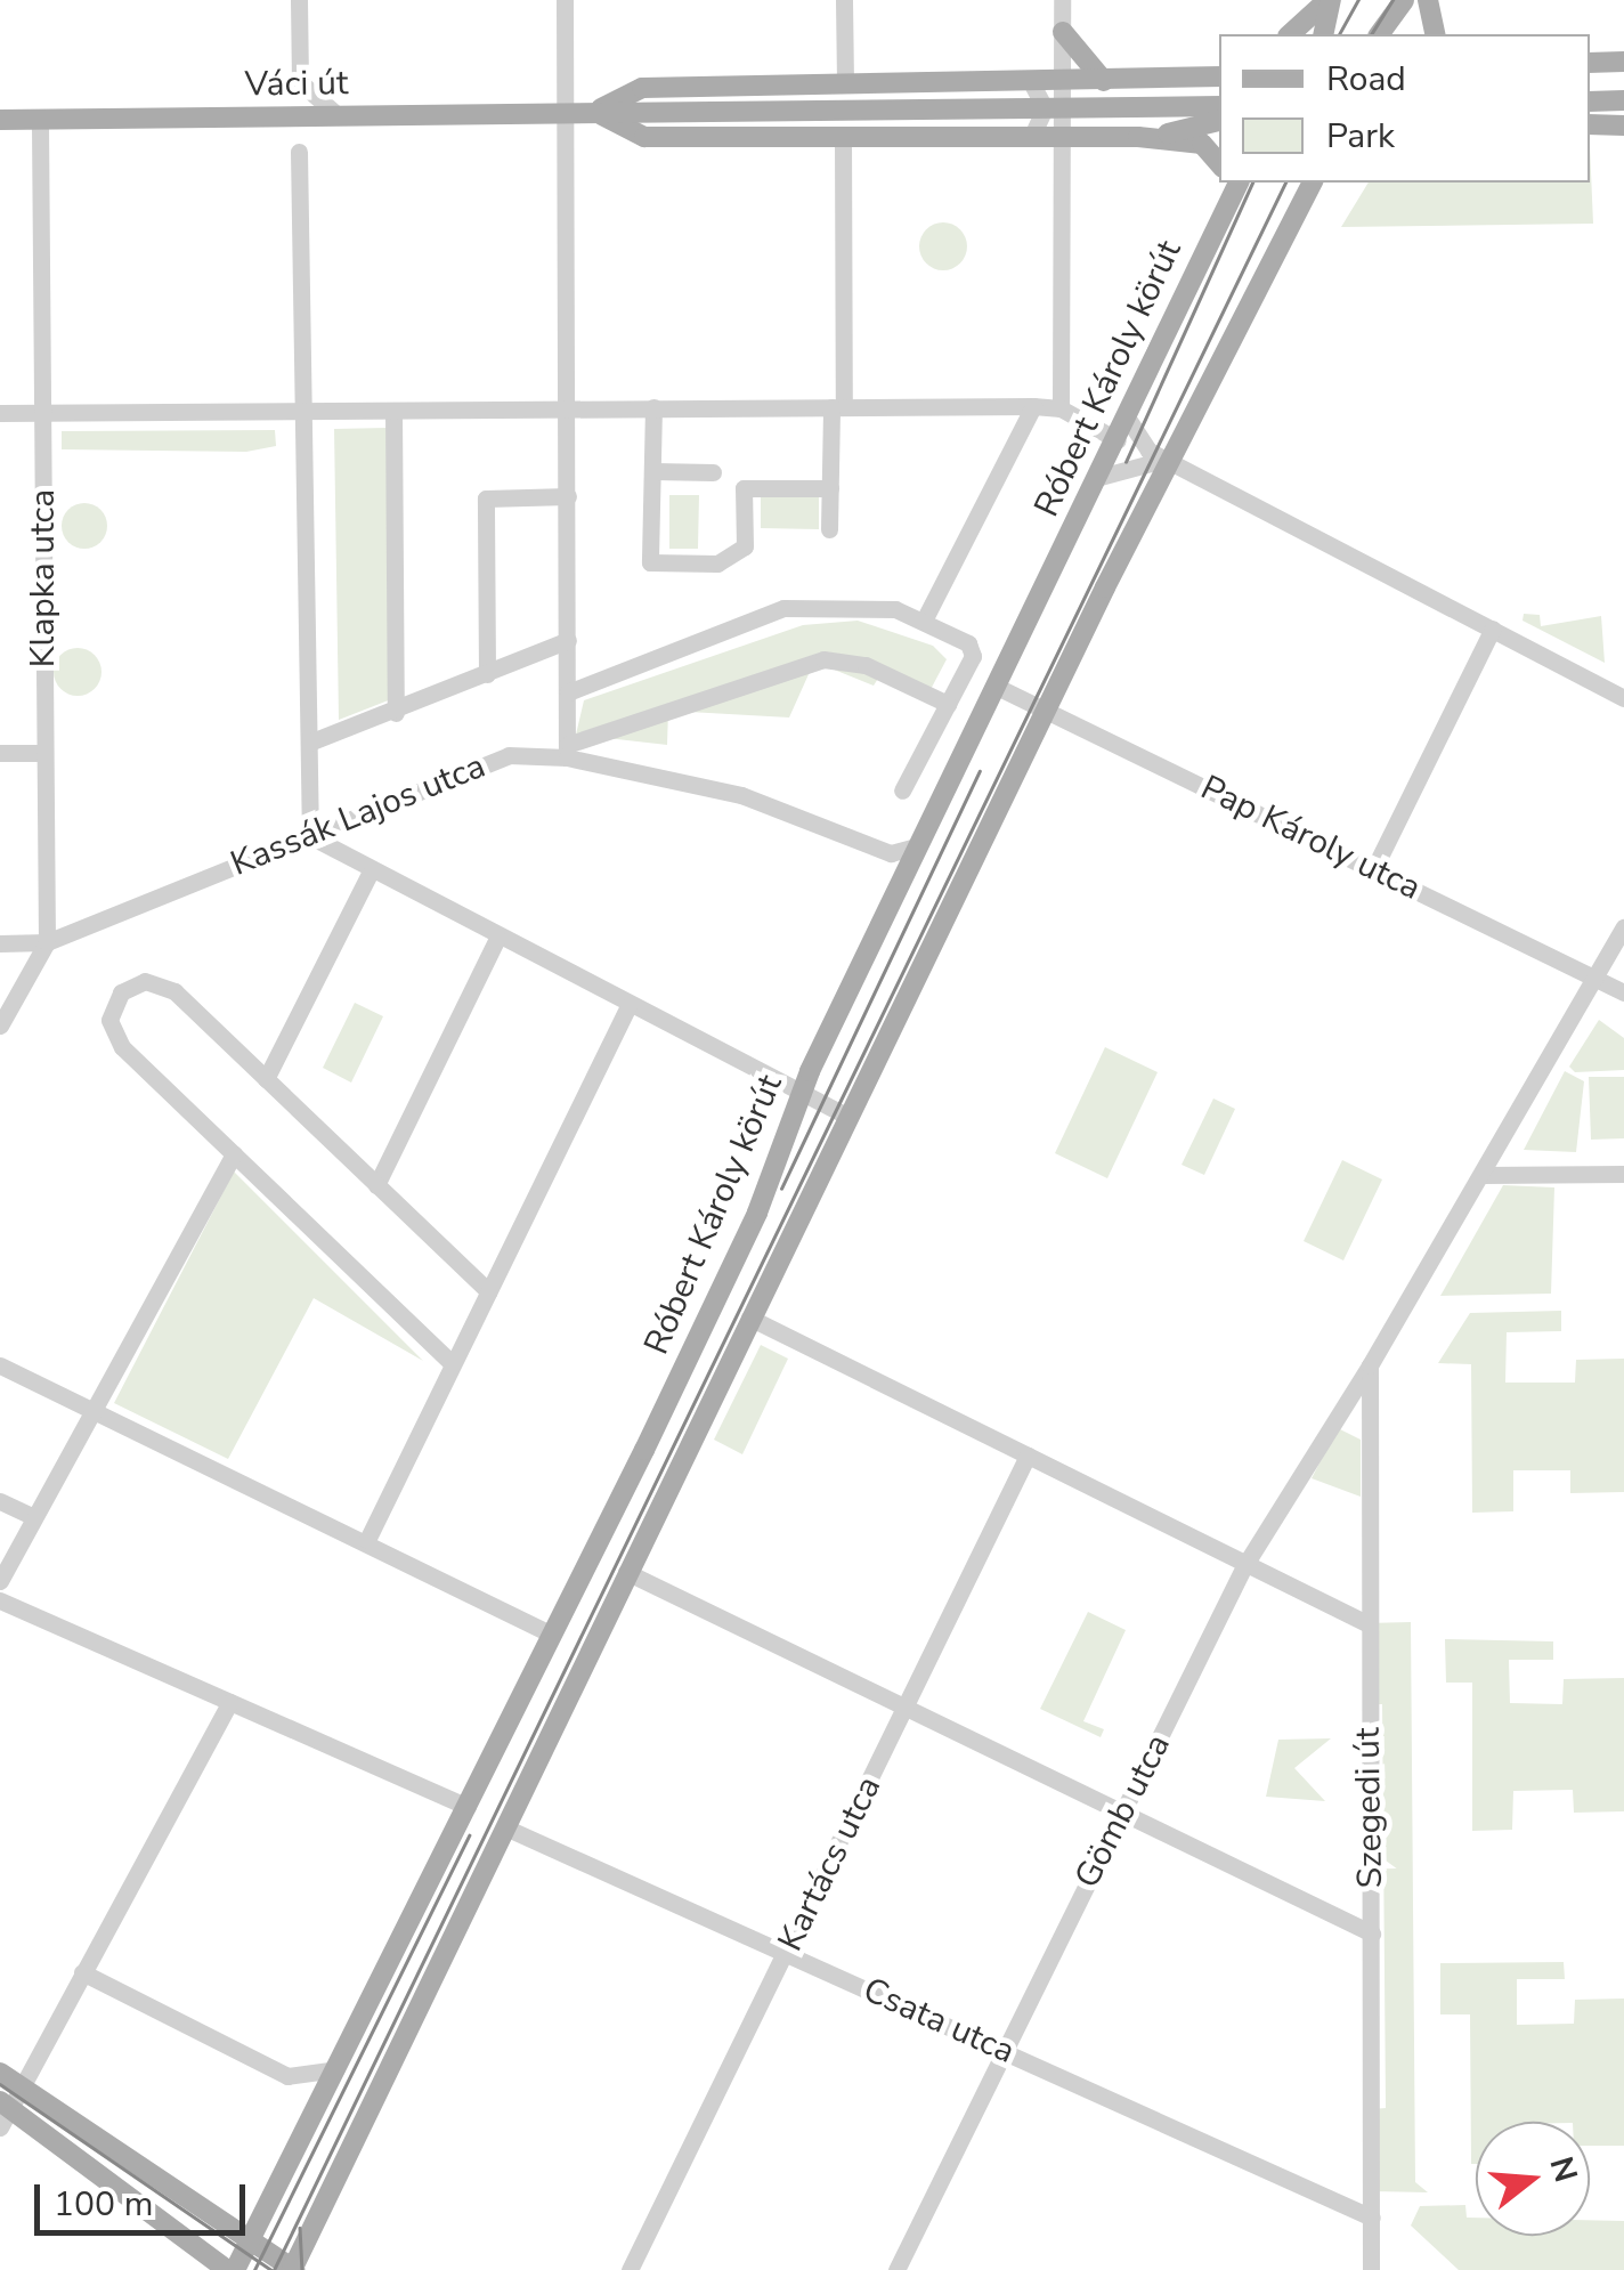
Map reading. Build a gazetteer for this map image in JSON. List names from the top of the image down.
{
  "streets": {
    "main road": ["Váci út", "Róbert Károly körút"],
    "street": [
      "Klapka utca",
      "Kassák Lajos utca",
      "Pap Károly utca",
      "Szegedi út",
      "Gömb utca",
      "Kartács utca",
      "Csata utca"
    ]
  },
  "crossings": [
    ["Váci út", "Klapka utca"],
    ["Róbert Károly körút", "Kassák Lajos utca"],
    ["Róbert Károly körút", "Pap Károly utca"],
    ["Róbert Károly körút", "Csata utca"],
    ["Klapka utca", "Kassák Lajos utca"],
    ["Szegedi út", "Gömb utca"],
    ["Szegedi út", "Csata utca"],
    ["Gömb utca", "Csata utca"],
    ["Kartács utca", "Csata utca"]
  ],
  "legend": ["Road", "Park"],
  "scale_bar": "100 m",
  "north": "right"
}
